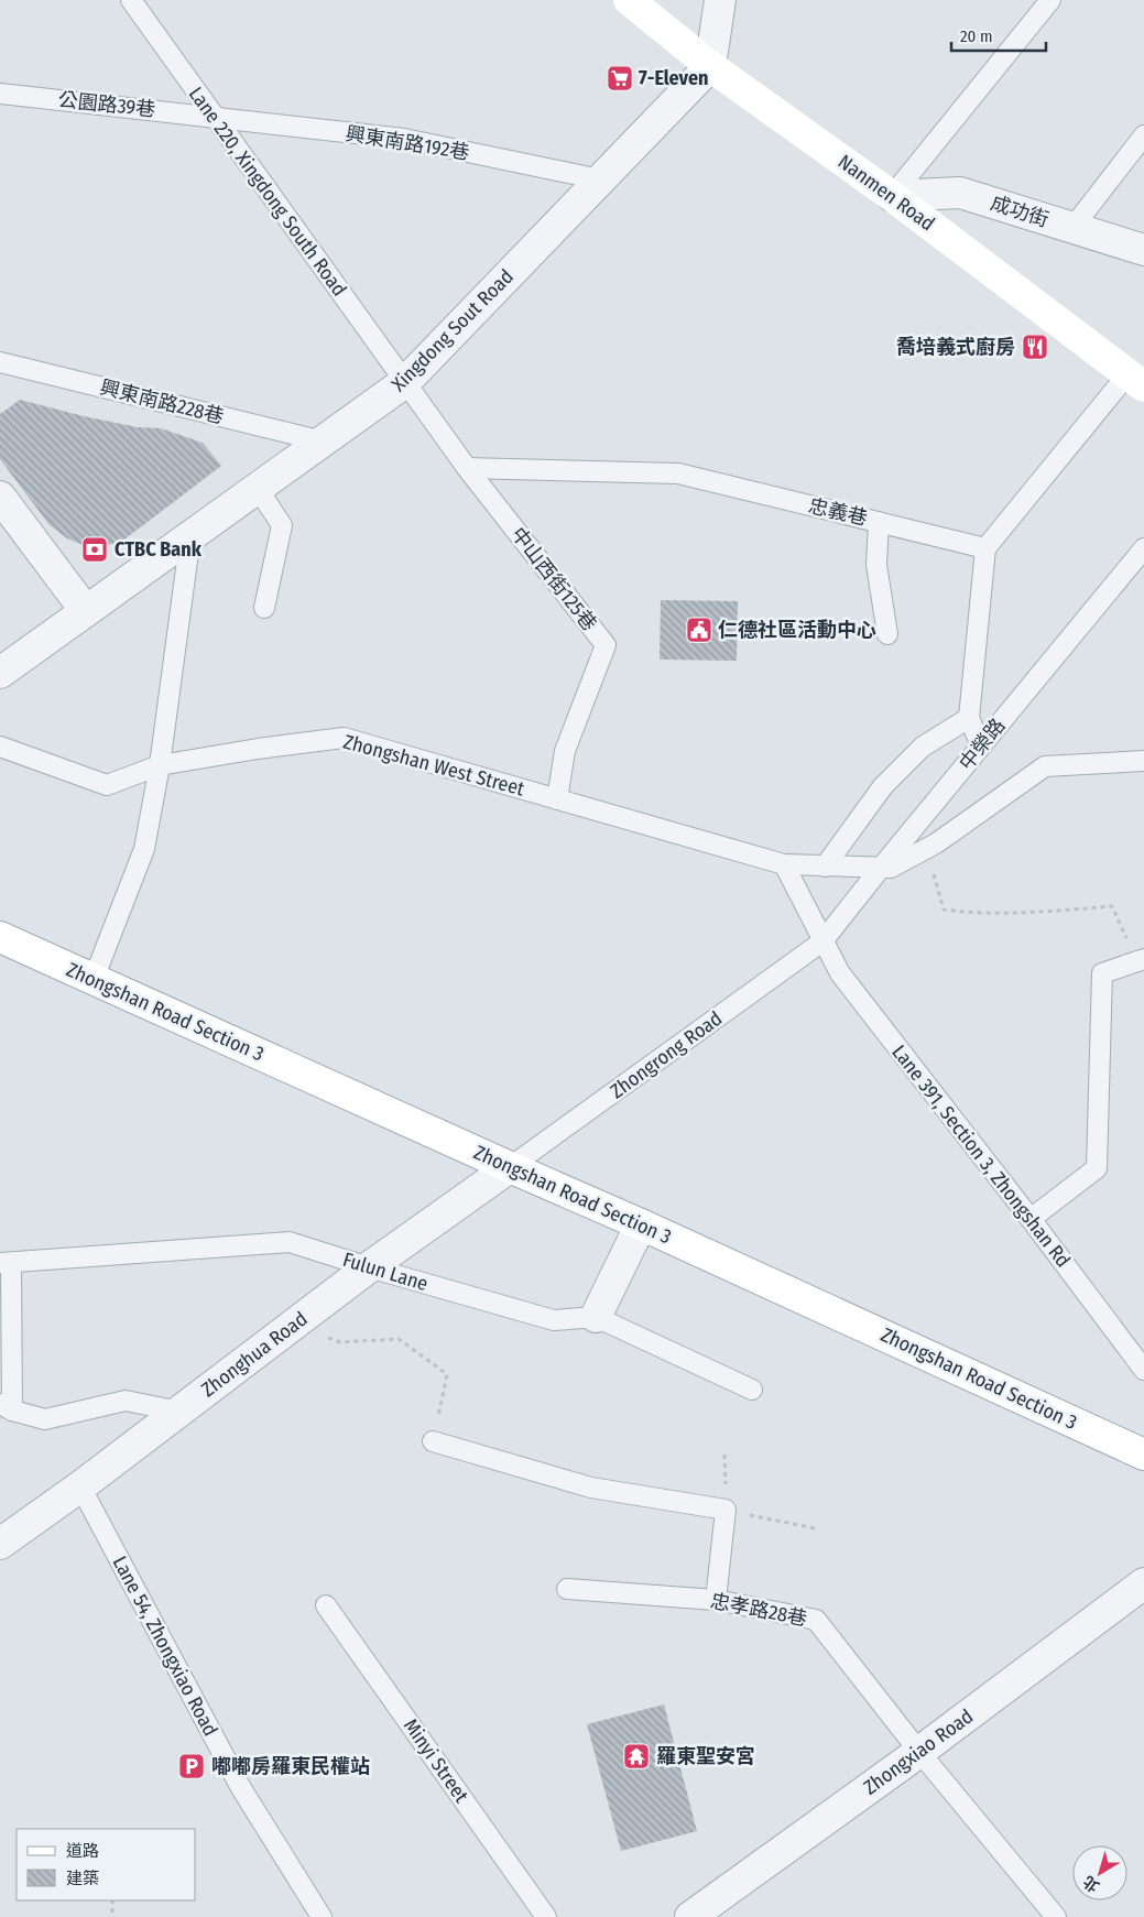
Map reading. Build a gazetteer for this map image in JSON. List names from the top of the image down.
{
  "streets": {
    "main road": ["Nanmen Road", "Zhongshan Road Section 3"],
    "street": [
      "成功街",
      "Xingdong Sout Road",
      "Zhonghua Road",
      "Zhongxiao Road"
    ],
    "lane": [
      "公園路39巷",
      "興東南路192巷",
      "Lane 220, Xingdong South Road",
      "興東南路228巷",
      "忠義巷",
      "中山西街125巷",
      "中榮路",
      "Zhongshan West Street",
      "Zhongrong Road",
      "Lane 391, Section 3, Zhongshan Rd",
      "Fulun Lane",
      "忠孝路28巷",
      "Lane 54, Zhongxiao Road",
      "Minyi Street"
    ]
  },
  "crossings": [
    ["公園路39巷", "興東南路192巷"],
    ["公園路39巷", "Lane 220, Xingdong South Road"],
    ["興東南路192巷", "Lane 220, Xingdong South Road"],
    ["興東南路192巷", "Xingdong Sout Road"],
    ["Lane 220, Xingdong South Road", "Xingdong Sout Road"],
    ["Lane 220, Xingdong South Road", "中山西街125巷"],
    ["Nanmen Road", "成功街"],
    ["Nanmen Road", "Xingdong Sout Road"],
    ["Xingdong Sout Road", "興東南路228巷"],
    ["Xingdong Sout Road", "中山西街125巷"],
    ["忠義巷", "中山西街125巷"],
    ["中山西街125巷", "Zhongshan West Street"],
    ["中榮路", "Zhongshan West Street"],
    ["中榮路", "Zhongrong Road"],
    ["中榮路", "Lane 391, Section 3, Zhongshan Rd"],
    ["Zhongshan Road Section 3", "Zhongrong Road"],
    ["Zhongshan Road Section 3", "Zhonghua Road"],
    ["Zhongrong Road", "Lane 391, Section 3, Zhongshan Rd"],
    ["Zhongrong Road", "Zhonghua Road"],
    ["Fulun Lane", "Zhonghua Road"],
    ["Zhonghua Road", "Lane 54, Zhongxiao Road"],
    ["忠孝路28巷", "Zhongxiao Road"]
  ],
  "places": {
    "supermarket": ["7-Eleven"],
    "restaurant": ["喬培義式廚房"],
    "bank": ["CTBC Bank"],
    "public building": ["仁德社區活動中心"],
    "temple": ["羅東聖安宮"],
    "parking": ["嘟嘟房羅東民權站"]
  },
  "legend": ["道路", "建築"],
  "scale_bar": "20 m",
  "north": "bottom left"
}
